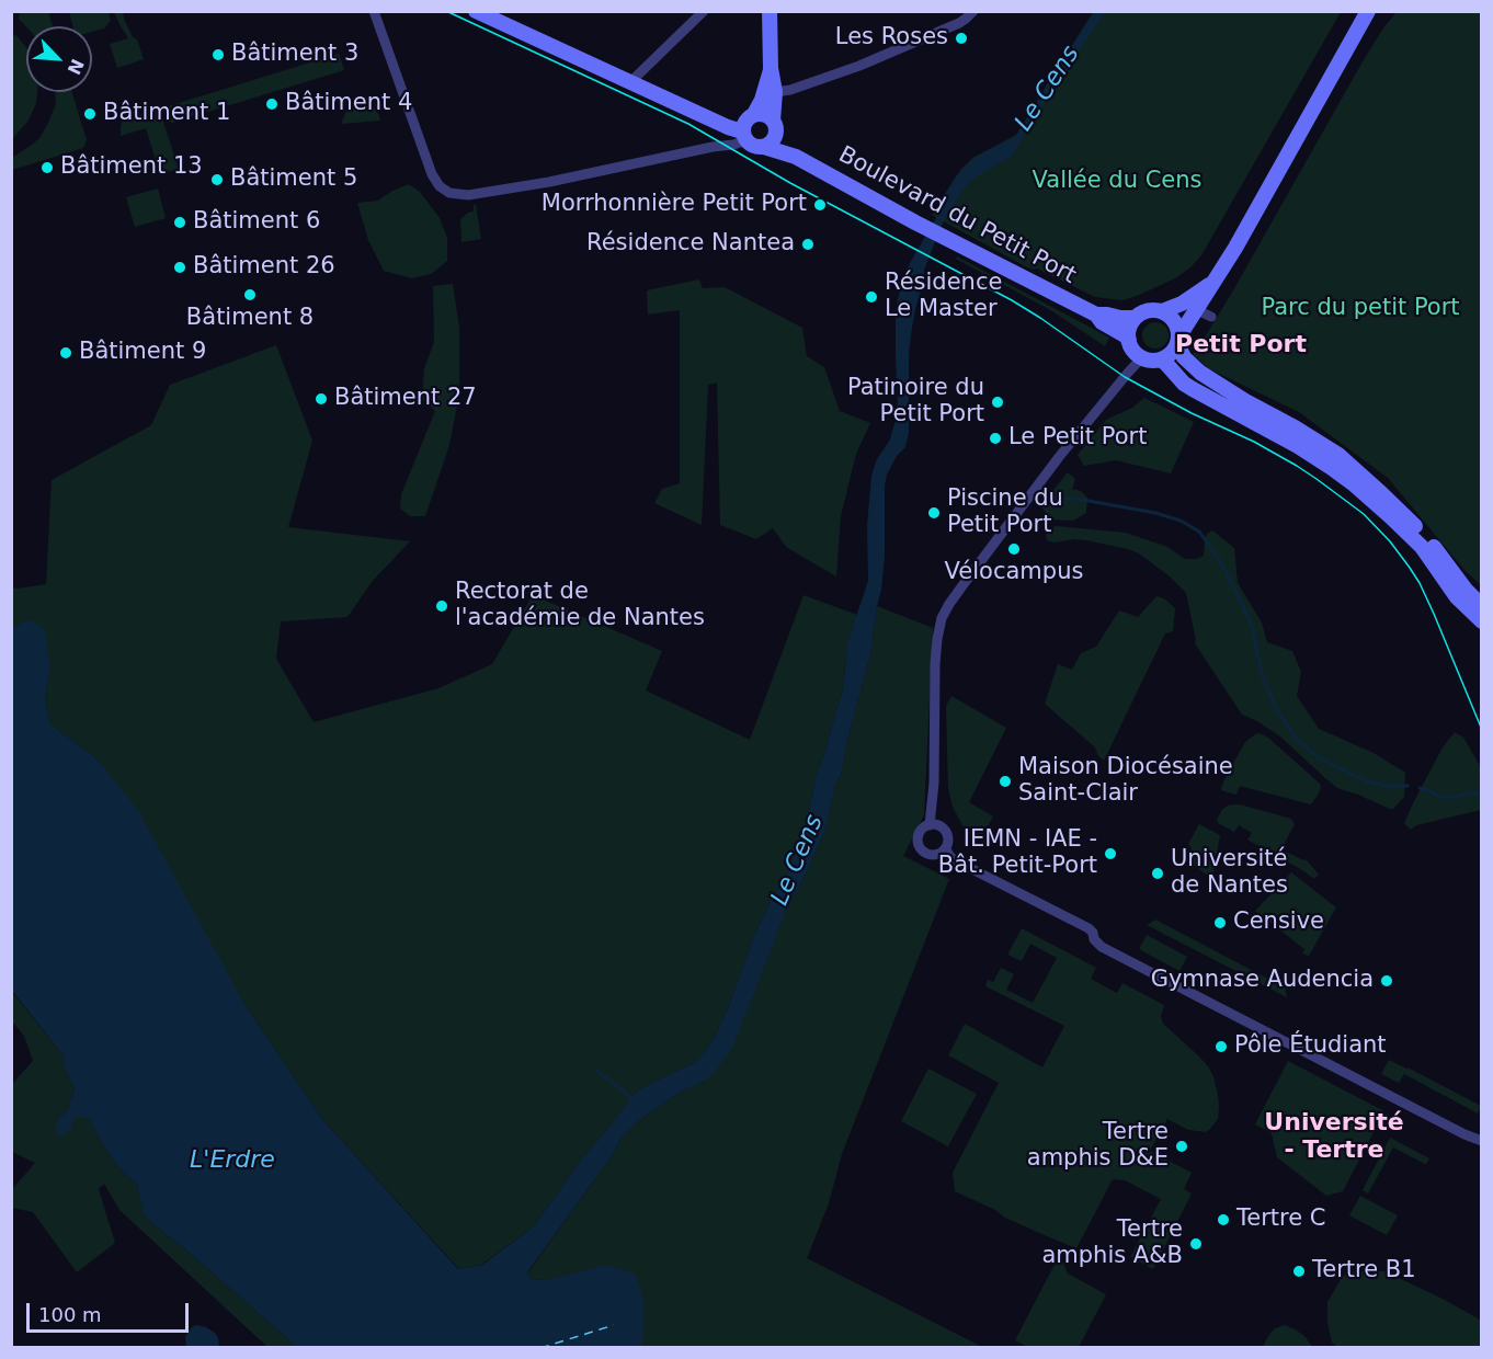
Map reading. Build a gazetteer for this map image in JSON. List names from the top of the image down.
{
  "streets": {
    "main road": ["Boulevard du Petit Port"]
  },
  "districts": ["Petit Port", "Université - Tertre"],
  "water": ["Le Cens", "L'Erdre"],
  "parks": ["Vallée du Cens", "Parc du petit Port"],
  "places": [
    "Les Roses",
    "Bâtiment 3",
    "Bâtiment 4",
    "Bâtiment 1",
    "Bâtiment 13",
    "Bâtiment 5",
    "Morrhonnière Petit Port",
    "Bâtiment 6",
    "Résidence Nantea",
    "Bâtiment 26",
    "Bâtiment 8",
    "Résidence Le Master",
    "Bâtiment 9",
    "Bâtiment 27",
    "Patinoire du Petit Port",
    "Le Petit Port",
    "Piscine du Petit Port",
    "Vélocampus",
    "Rectorat de l'académie de Nantes",
    "Maison Diocésaine Saint-Clair",
    "IEMN - IAE - Bât. Petit-Port",
    "Université de Nantes",
    "Censive",
    "Gymnase Audencia",
    "Pôle Étudiant",
    "Tertre amphis D&E",
    "Tertre C",
    "Tertre amphis A&B",
    "Tertre B1"
  ],
  "scale_bar": "100 m",
  "north": "bottom right"
}
